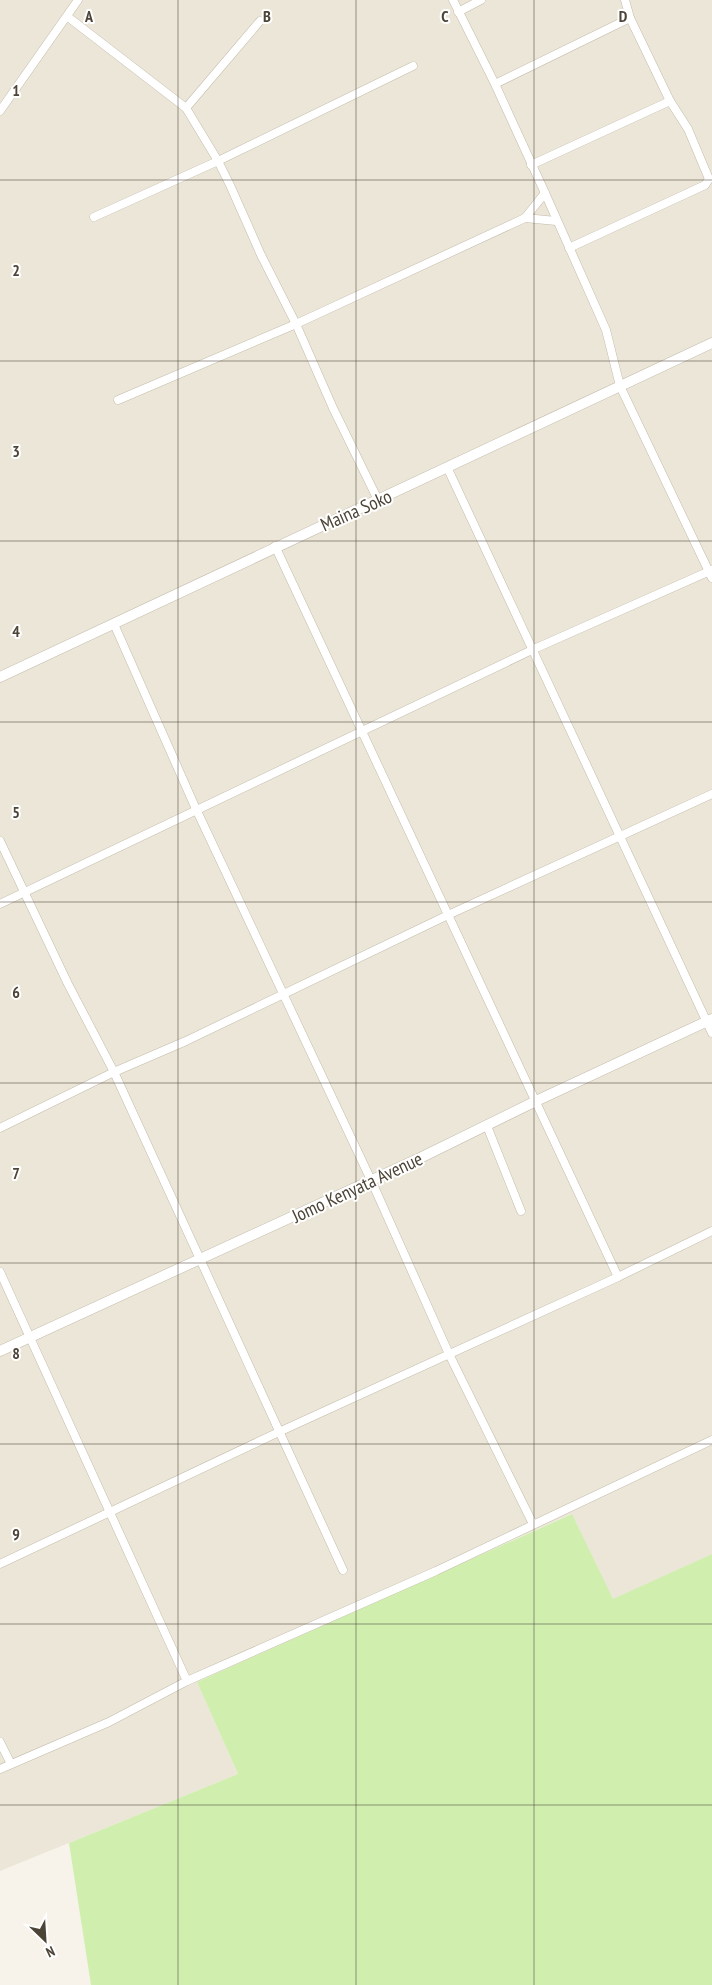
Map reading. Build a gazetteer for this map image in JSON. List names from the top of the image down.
{
  "streets": {
    "street": ["Maina Soko", "Jomo Kenyata Avenue"]
  },
  "north": "bottom right",
  "grid": {
    "columns": [
      "A",
      "B",
      "C",
      "D"
    ],
    "rows": [
      "1",
      "2",
      "3",
      "4",
      "5",
      "6",
      "7",
      "8",
      "9"
    ]
  }
}
